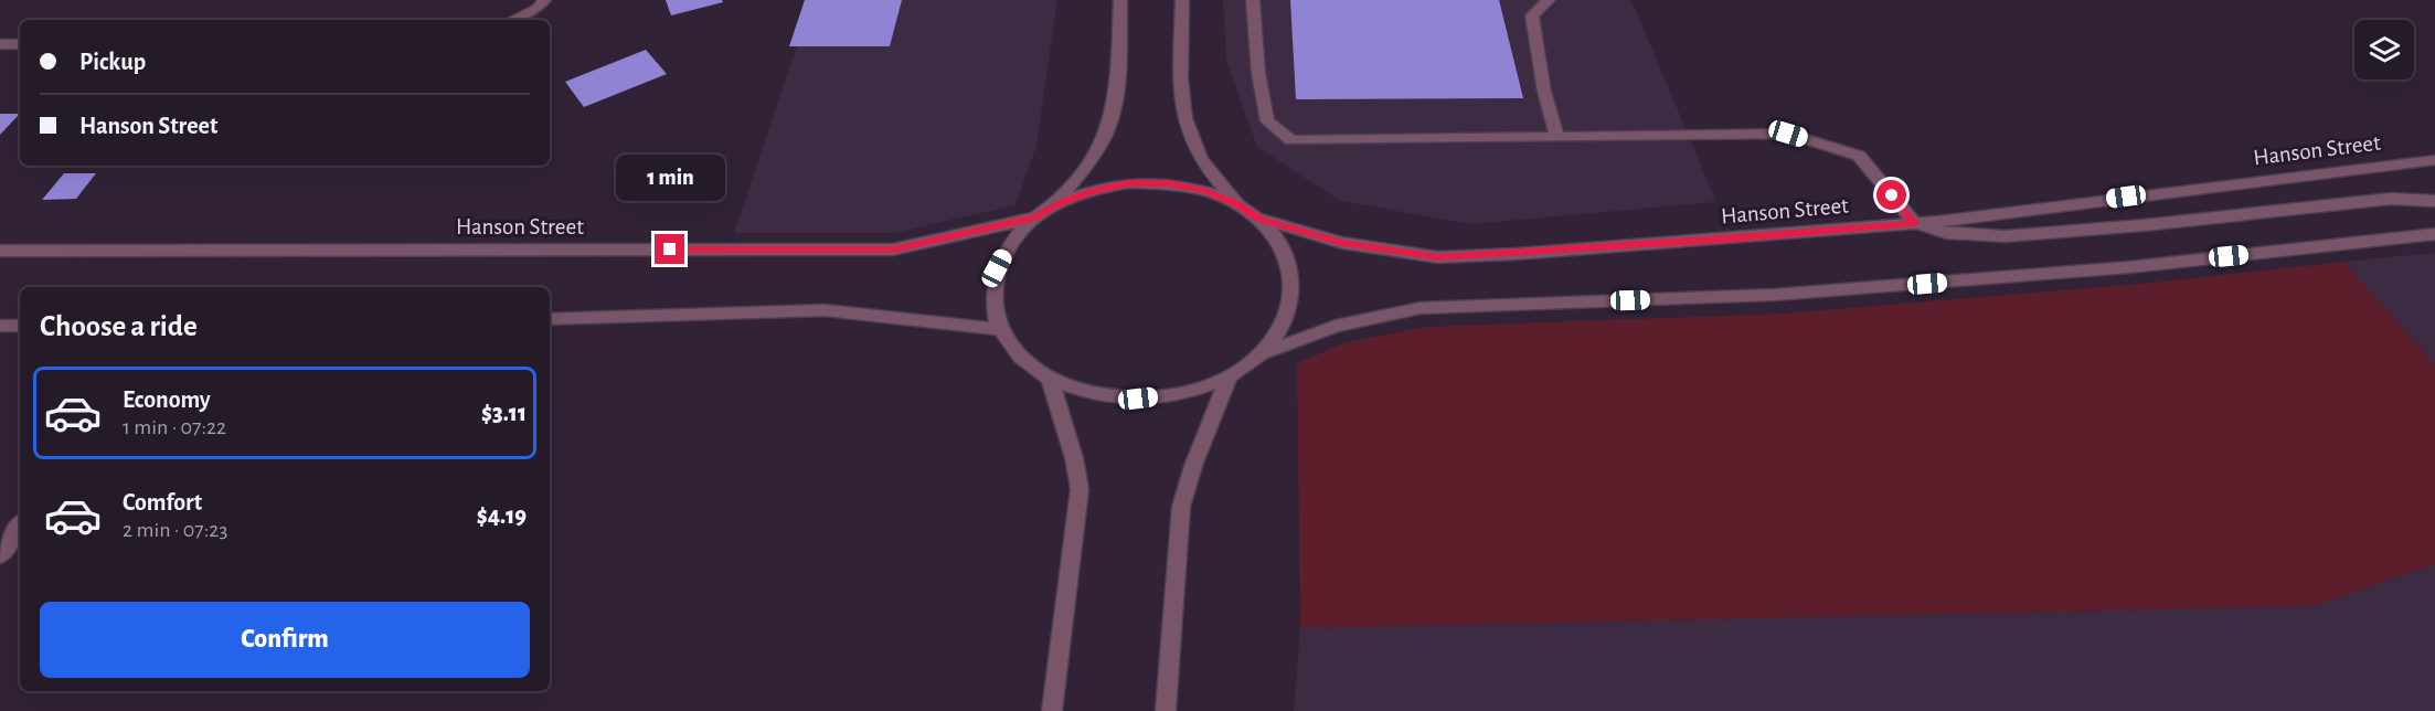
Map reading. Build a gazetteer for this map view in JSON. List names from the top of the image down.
{
  "streets": {
    "street": ["Hanson Street"]
  },
  "page": {
    "banner": ["Pickup", "Hanson Street"],
    "bubble": "1 min",
    "heading": "Choose a ride",
    "list": [
      {
        "name": "Economy",
        "note": "1 min · 07:22",
        "value": "$3.11"
      },
      {
        "name": "Comfort",
        "note": "2 min · 07:23",
        "value": "$4.19"
      }
    ],
    "buttons": "Confirm"
  }
}
